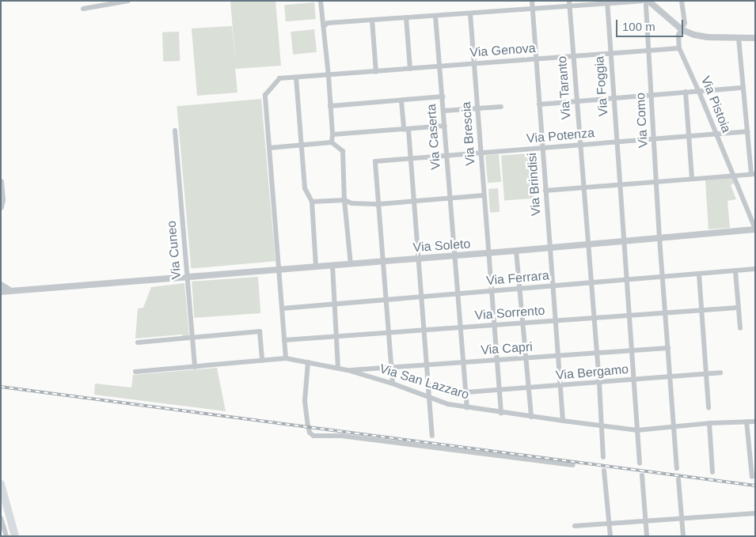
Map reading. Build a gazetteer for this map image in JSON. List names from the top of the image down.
{
  "streets": {
    "street": [
      "Via Genova",
      "Via Foggia",
      "Via Taranto",
      "Via Pistoia",
      "Via Como",
      "Via Brescia",
      "Via Potenza",
      "Via Caserta",
      "Via Brindisi",
      "Via Soleto",
      "Via Cuneo",
      "Via Ferrara",
      "Via Sorrento",
      "Via Capri",
      "Via Bergamo",
      "Via San Lazzaro"
    ]
  },
  "crossings": [
    ["Via Genova", "Via Foggia"],
    ["Via Genova", "Via Taranto"],
    ["Via Genova", "Via Pistoia"],
    ["Via Genova", "Via Como"],
    ["Via Genova", "Via Brescia"],
    ["Via Genova", "Via Caserta"],
    ["Via Genova", "Via Brindisi"],
    ["Via Foggia", "Via Potenza"],
    ["Via Foggia", "Via Soleto"],
    ["Via Foggia", "Via Ferrara"],
    ["Via Foggia", "Via Sorrento"],
    ["Via Foggia", "Via Capri"],
    ["Via Foggia", "Via Bergamo"],
    ["Via Foggia", "Via San Lazzaro"],
    ["Via Taranto", "Via Potenza"],
    ["Via Taranto", "Via Soleto"],
    ["Via Taranto", "Via Ferrara"],
    ["Via Taranto", "Via Sorrento"],
    ["Via Taranto", "Via Capri"],
    ["Via Taranto", "Via Bergamo"],
    ["Via Taranto", "Via San Lazzaro"],
    ["Via Pistoia", "Via Potenza"],
    ["Via Pistoia", "Via Soleto"],
    ["Via Como", "Via Potenza"],
    ["Via Como", "Via Soleto"],
    ["Via Como", "Via Ferrara"],
    ["Via Como", "Via Sorrento"],
    ["Via Como", "Via Capri"],
    ["Via Como", "Via Bergamo"],
    ["Via Como", "Via San Lazzaro"],
    ["Via Brescia", "Via Potenza"],
    ["Via Brescia", "Via Soleto"],
    ["Via Brescia", "Via Ferrara"],
    ["Via Brescia", "Via Sorrento"],
    ["Via Brescia", "Via Capri"],
    ["Via Brescia", "Via Bergamo"],
    ["Via Brescia", "Via San Lazzaro"],
    ["Via Potenza", "Via Caserta"],
    ["Via Potenza", "Via Brindisi"],
    ["Via Caserta", "Via Soleto"],
    ["Via Caserta", "Via Ferrara"],
    ["Via Caserta", "Via Sorrento"],
    ["Via Caserta", "Via Capri"],
    ["Via Caserta", "Via Bergamo"],
    ["Via Caserta", "Via San Lazzaro"],
    ["Via Brindisi", "Via Soleto"],
    ["Via Brindisi", "Via Ferrara"],
    ["Via Brindisi", "Via Sorrento"],
    ["Via Brindisi", "Via Capri"],
    ["Via Brindisi", "Via Bergamo"],
    ["Via Brindisi", "Via San Lazzaro"],
    ["Via Soleto", "Via Cuneo"],
    ["Via Cuneo", "Via San Lazzaro"],
    ["Via Capri", "Via San Lazzaro"]
  ],
  "scale_bar": "100 m"
}
